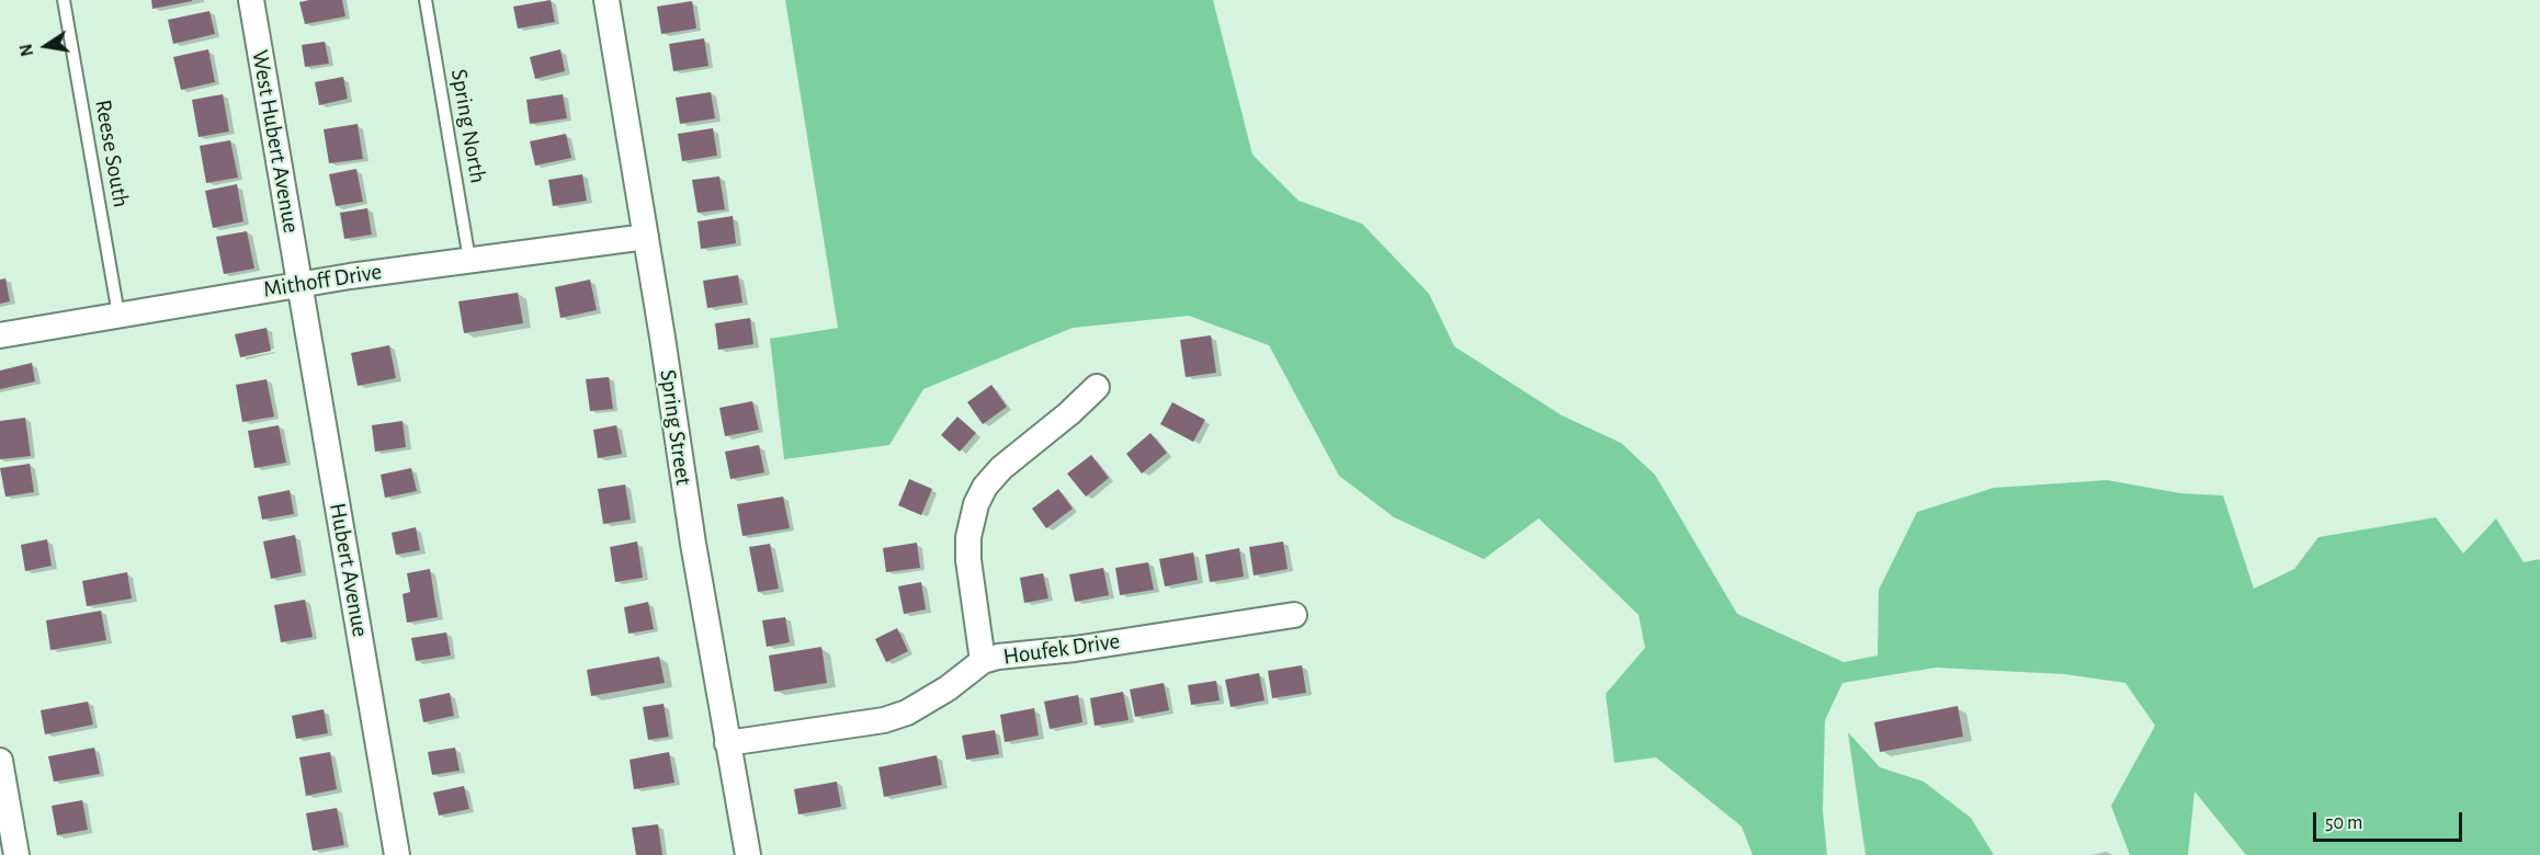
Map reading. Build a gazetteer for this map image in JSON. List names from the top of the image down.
{
  "streets": {
    "street": [
      "West Hubert Avenue",
      "Mithoff Drive",
      "Spring Street",
      "Hubert Avenue",
      "Houfek Drive"
    ],
    "lane": ["Spring North", "Reese South"]
  },
  "crossings": [
    ["Spring North", "Mithoff Drive"],
    ["West Hubert Avenue", "Mithoff Drive"],
    ["West Hubert Avenue", "Hubert Avenue"],
    ["Reese South", "Mithoff Drive"],
    ["Mithoff Drive", "Spring Street"],
    ["Mithoff Drive", "Hubert Avenue"],
    ["Spring Street", "Houfek Drive"]
  ],
  "scale_bar": "50 m",
  "north": "left"
}
